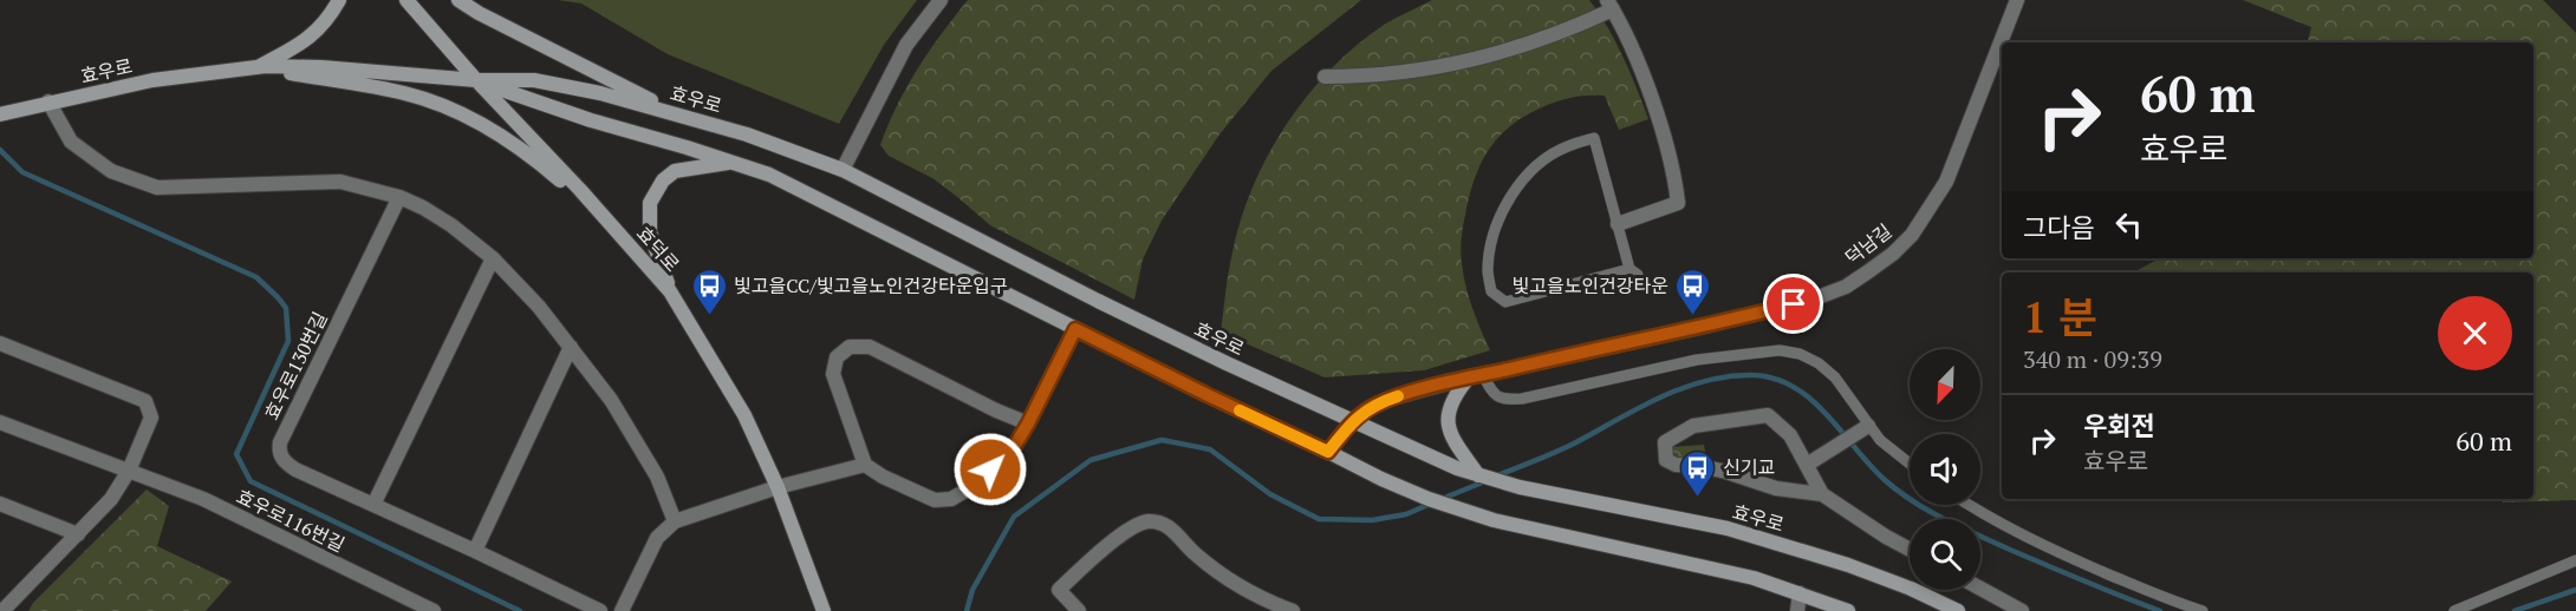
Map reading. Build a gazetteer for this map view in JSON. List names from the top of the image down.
{
  "streets": {
    "main road": ["효우로", "효덕로"],
    "street": ["덕남길", "효우로130번길", "효우로116번길"]
  },
  "crossings": [
    ["효우로", "덕남길"],
    ["효우로", "효덕로"]
  ],
  "places": {
    "bus stop": ["빛고을CC/빛고을노인건강타운입구", "빛고을노인건강타운", "신기교"]
  },
  "north": "bottom left",
  "page": {
    "turn": ["60 m", "효우로"],
    "then": "그다음",
    "heading": ["1 분", "340 m · 09:39"],
    "list": [
      {
        "name": "우회전",
        "note": "효우로",
        "value": "60 m"
      }
    ]
  }
}
